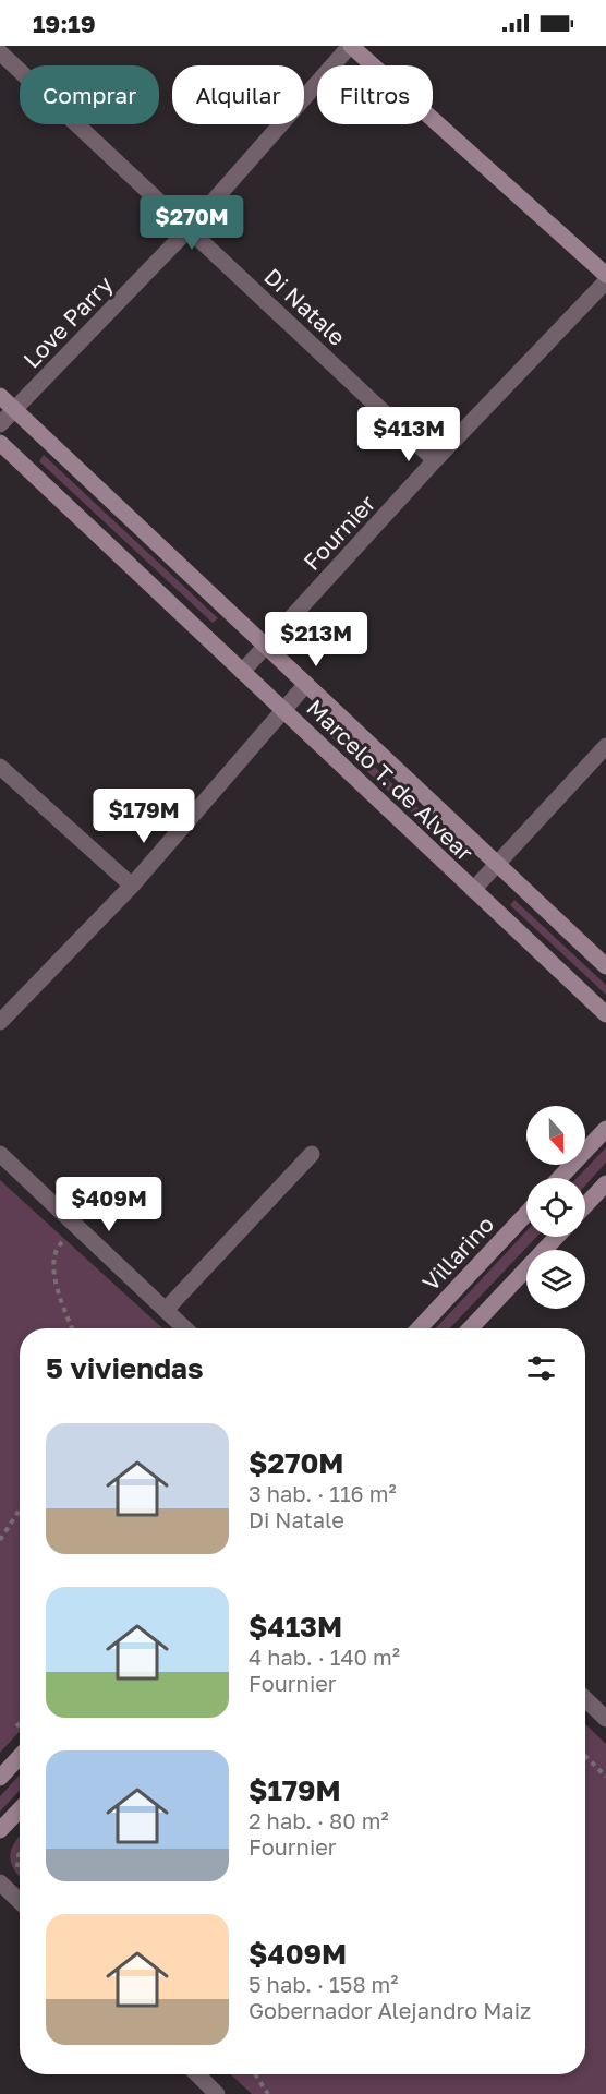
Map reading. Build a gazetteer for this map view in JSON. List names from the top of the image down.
{
  "streets": {
    "street": [
      "Di Natale",
      "Love Parry",
      "Fournier",
      "Marcelo T. de Alvear",
      "Villarino"
    ]
  },
  "crossings": [
    ["Di Natale", "Love Parry"],
    ["Di Natale", "Fournier"],
    ["Love Parry", "Marcelo T. de Alvear"],
    ["Fournier", "Marcelo T. de Alvear"]
  ],
  "north": "bottom",
  "page": {
    "status": "19:19",
    "chip": ["Comprar", "Alquilar", "Filtros"],
    "price": [
      "$270M",
      "$413M",
      "$213M",
      "$179M",
      "$409M"
    ],
    "heading": "5 viviendas",
    "list": [
      {
        "name": "$270M",
        "note": "3 hab. · 116 m² · Di Natale"
      },
      {
        "name": "$413M",
        "note": "4 hab. · 140 m² · Fournier"
      },
      {
        "name": "$179M",
        "note": "2 hab. · 80 m² · Fournier"
      },
      {
        "name": "$409M",
        "note": "5 hab. · 158 m² · Gobernador Alejandro Maiz"
      }
    ]
  }
}
